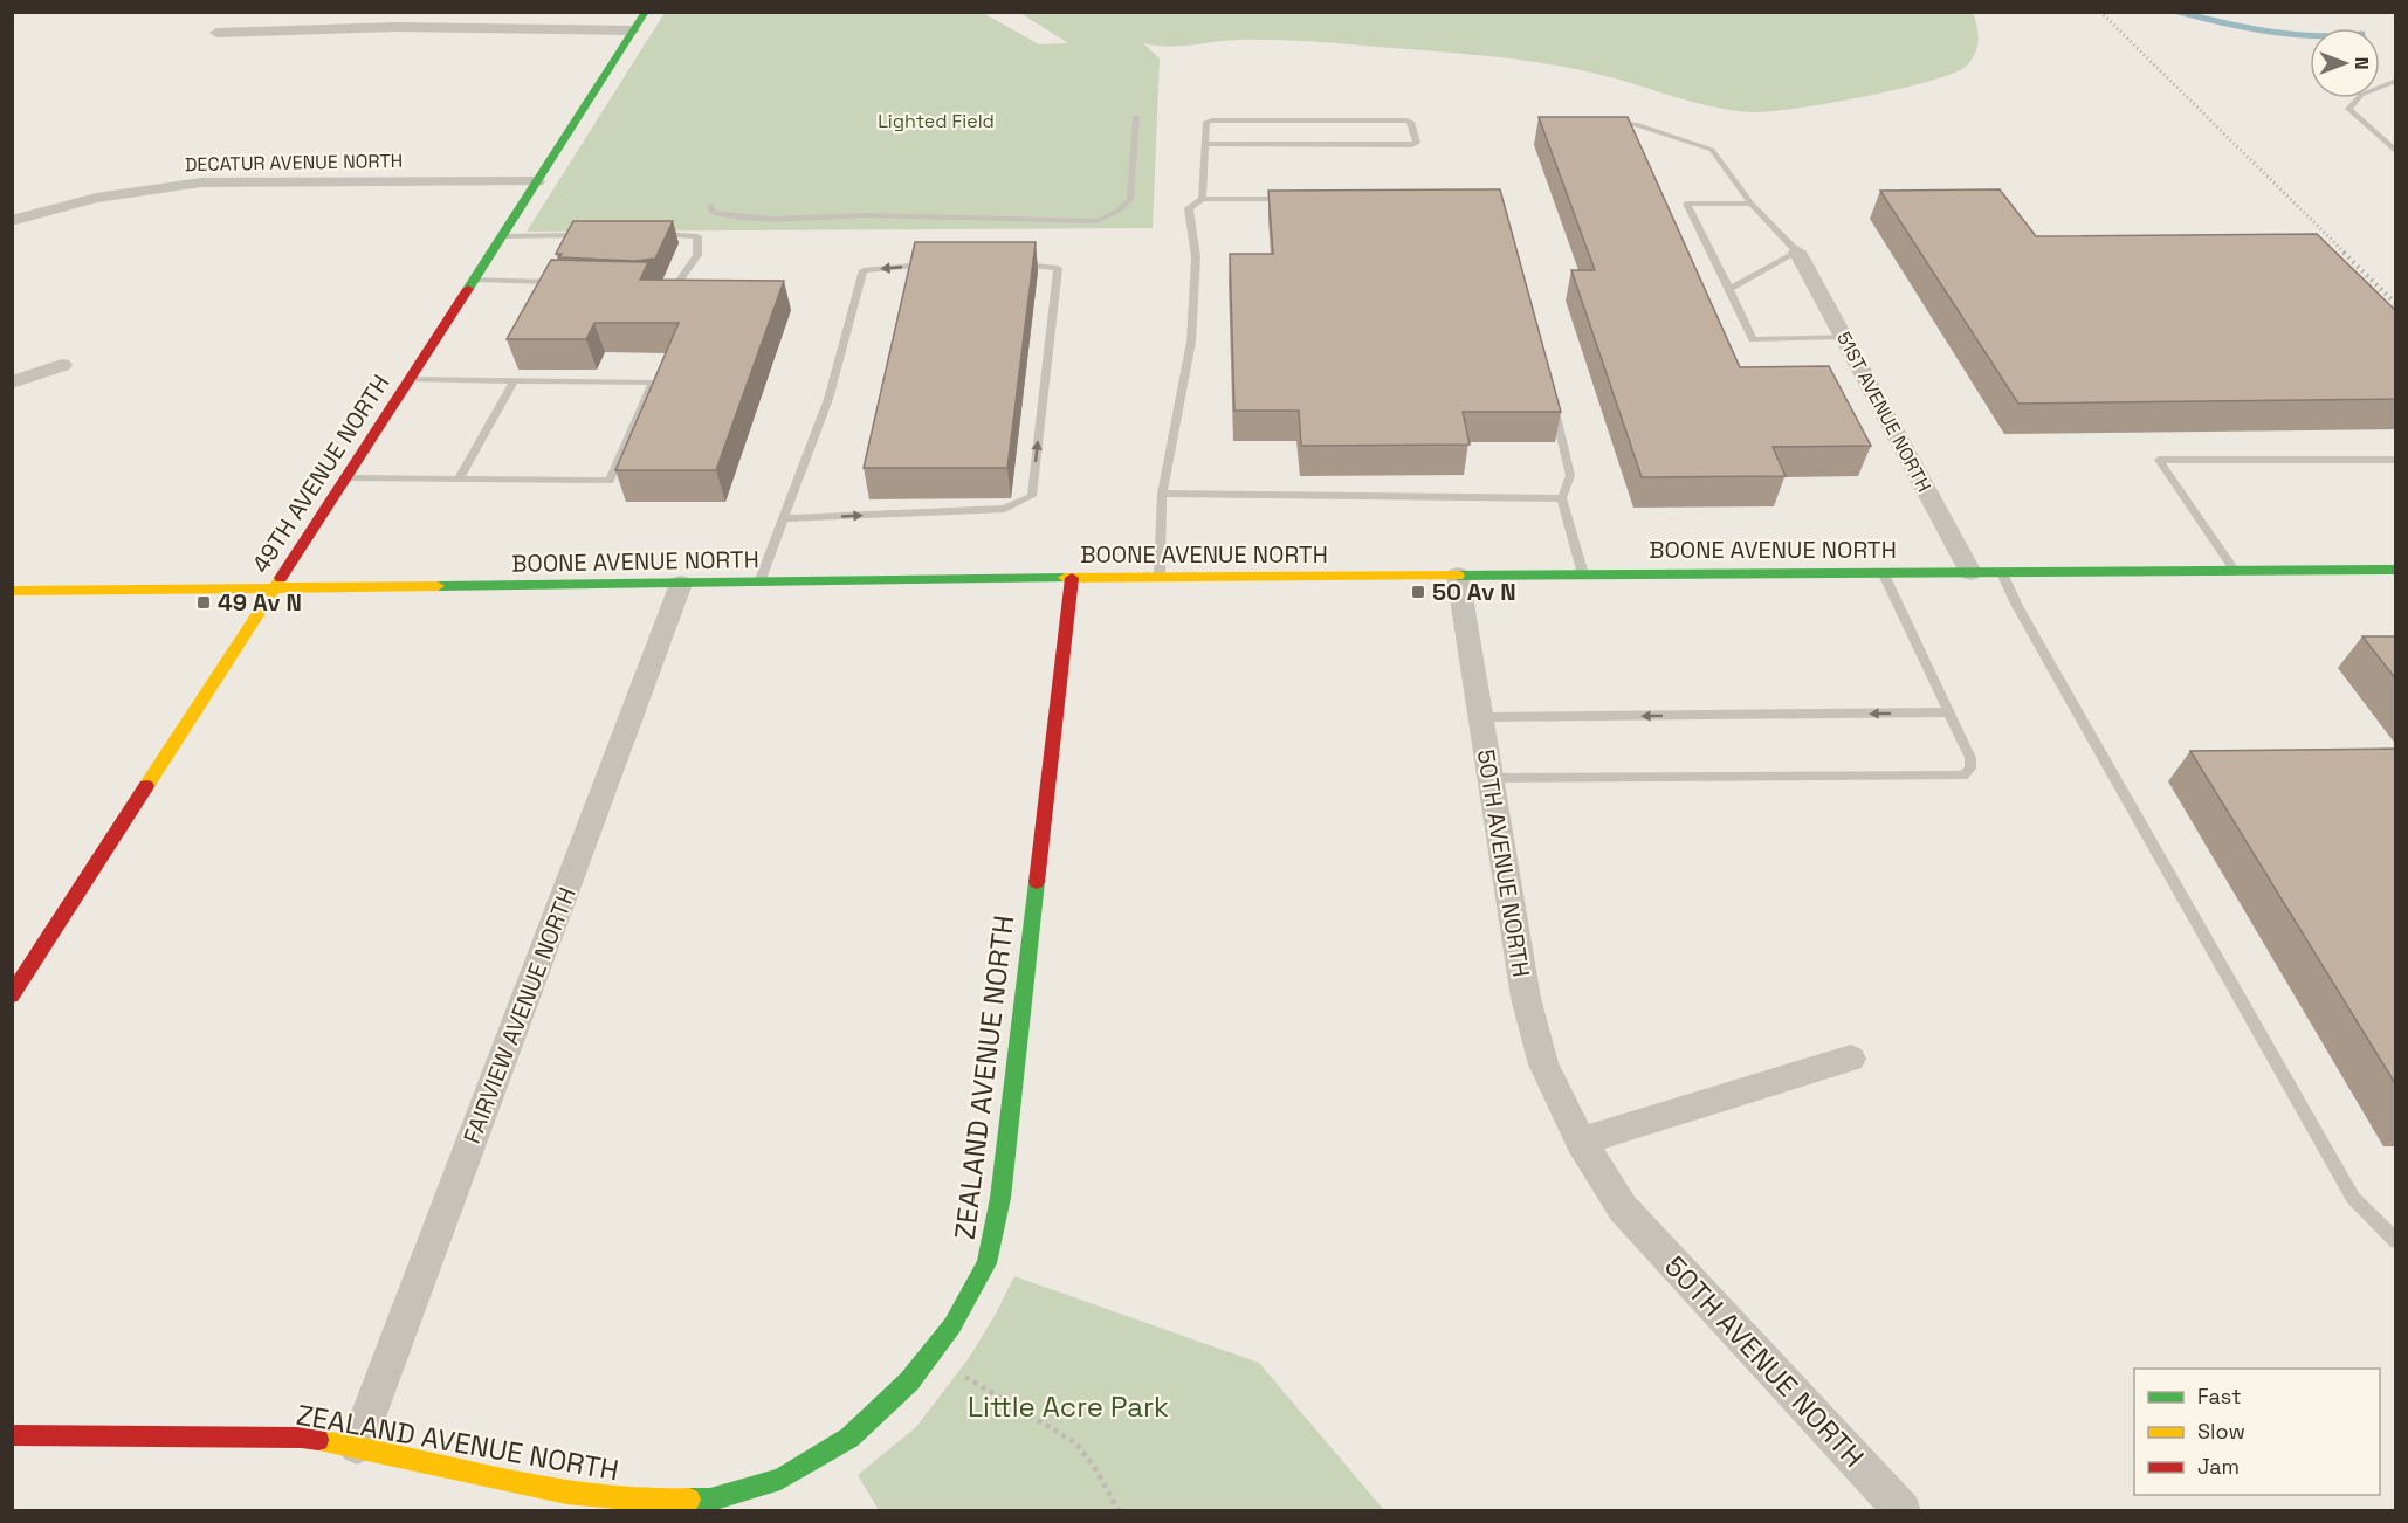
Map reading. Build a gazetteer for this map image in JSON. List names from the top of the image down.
{
  "streets": {
    "street": [
      "DECATUR AVENUE NORTH",
      "51ST AVENUE NORTH",
      "49TH AVENUE NORTH",
      "BOONE AVENUE NORTH",
      "50TH AVENUE NORTH",
      "FAIRVIEW AVENUE NORTH",
      "ZEALAND AVENUE NORTH"
    ]
  },
  "crossings": [
    ["DECATUR AVENUE NORTH", "49TH AVENUE NORTH"],
    ["51ST AVENUE NORTH", "BOONE AVENUE NORTH"],
    ["49TH AVENUE NORTH", "BOONE AVENUE NORTH"],
    ["BOONE AVENUE NORTH", "50TH AVENUE NORTH"],
    ["BOONE AVENUE NORTH", "FAIRVIEW AVENUE NORTH"],
    ["BOONE AVENUE NORTH", "ZEALAND AVENUE NORTH"],
    ["FAIRVIEW AVENUE NORTH", "ZEALAND AVENUE NORTH"]
  ],
  "parks": ["Lighted Field", "Little Acre Park"],
  "places": {
    "transit": ["50 Av N", "49 Av N"]
  },
  "legend": ["Fast", "Slow", "Jam"],
  "north": "right"
}
